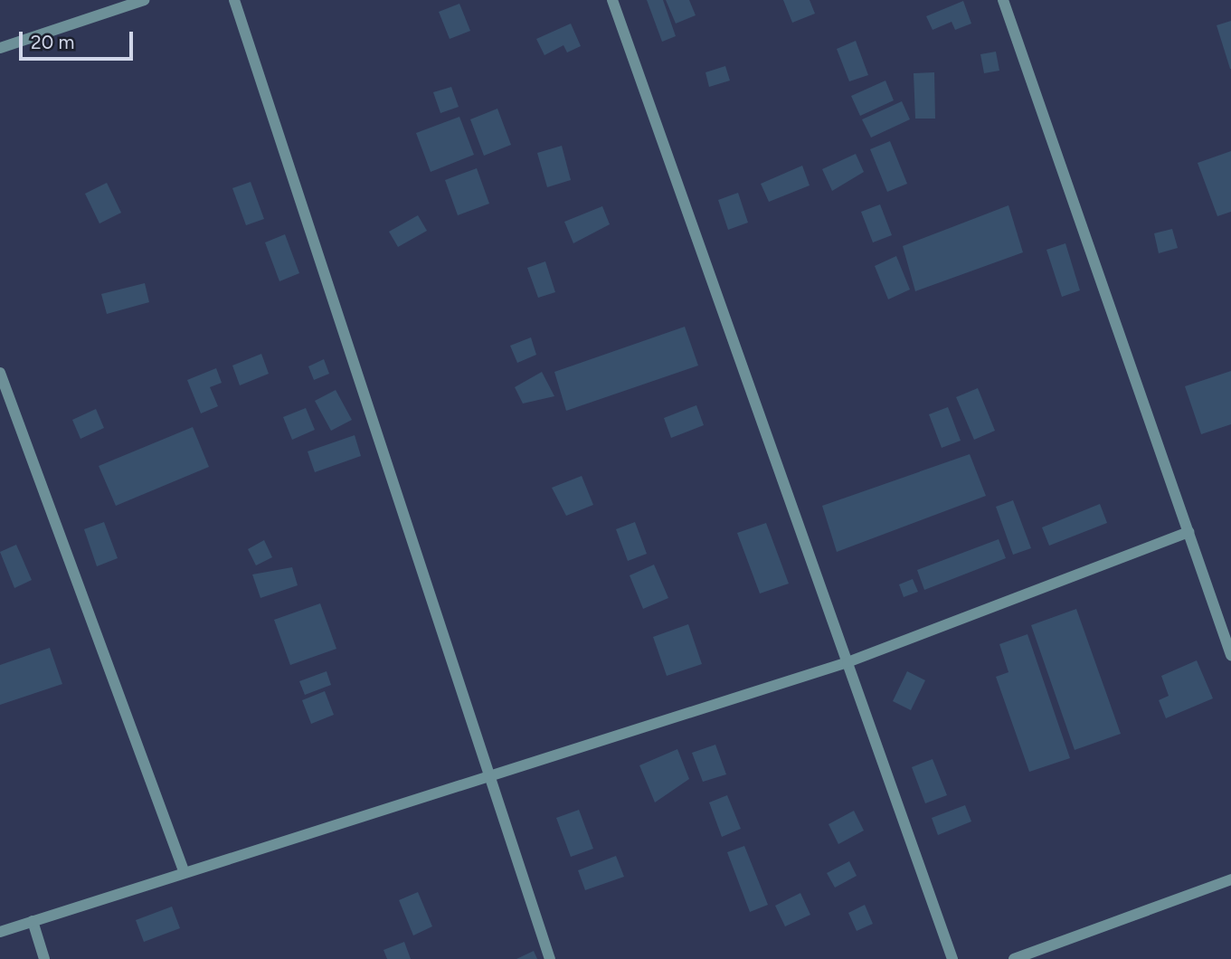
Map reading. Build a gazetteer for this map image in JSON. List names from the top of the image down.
{
  "scale_bar": "20 m"
}
